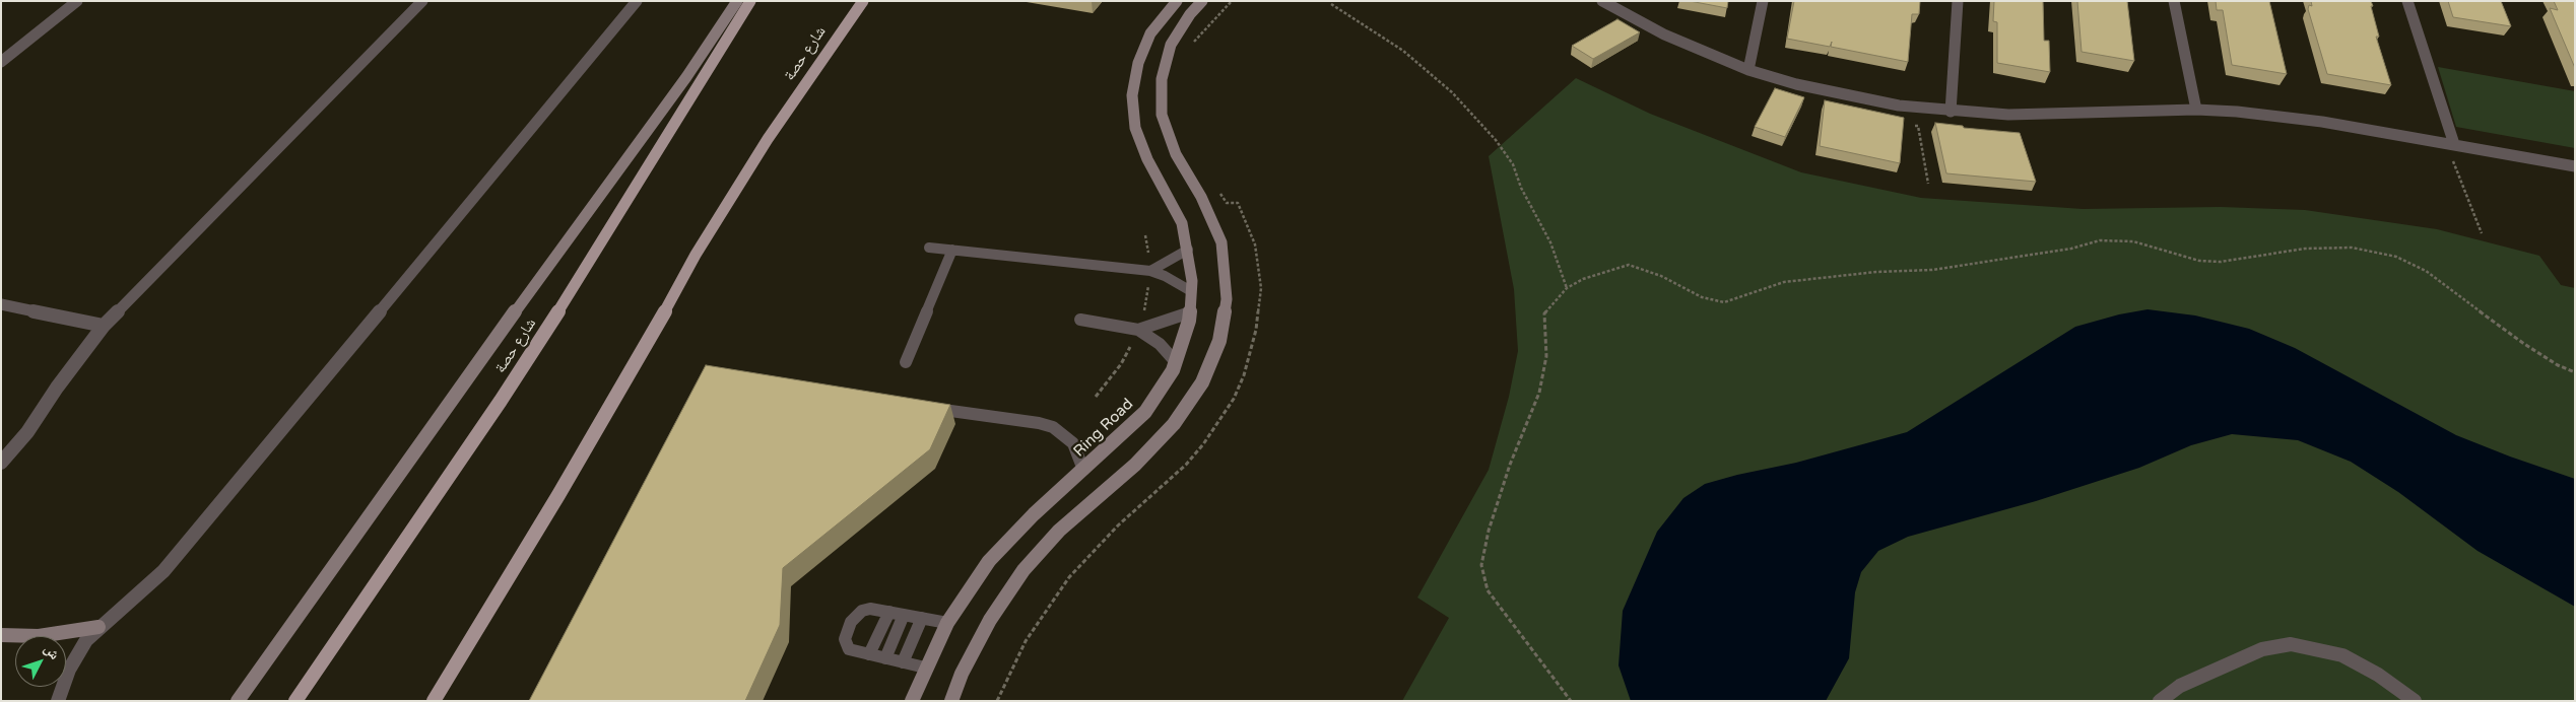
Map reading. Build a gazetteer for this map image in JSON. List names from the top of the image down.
{
  "streets": {
    "main road": ["شارع حصة"],
    "street": ["Ring Road"]
  },
  "north": "top right"
}
